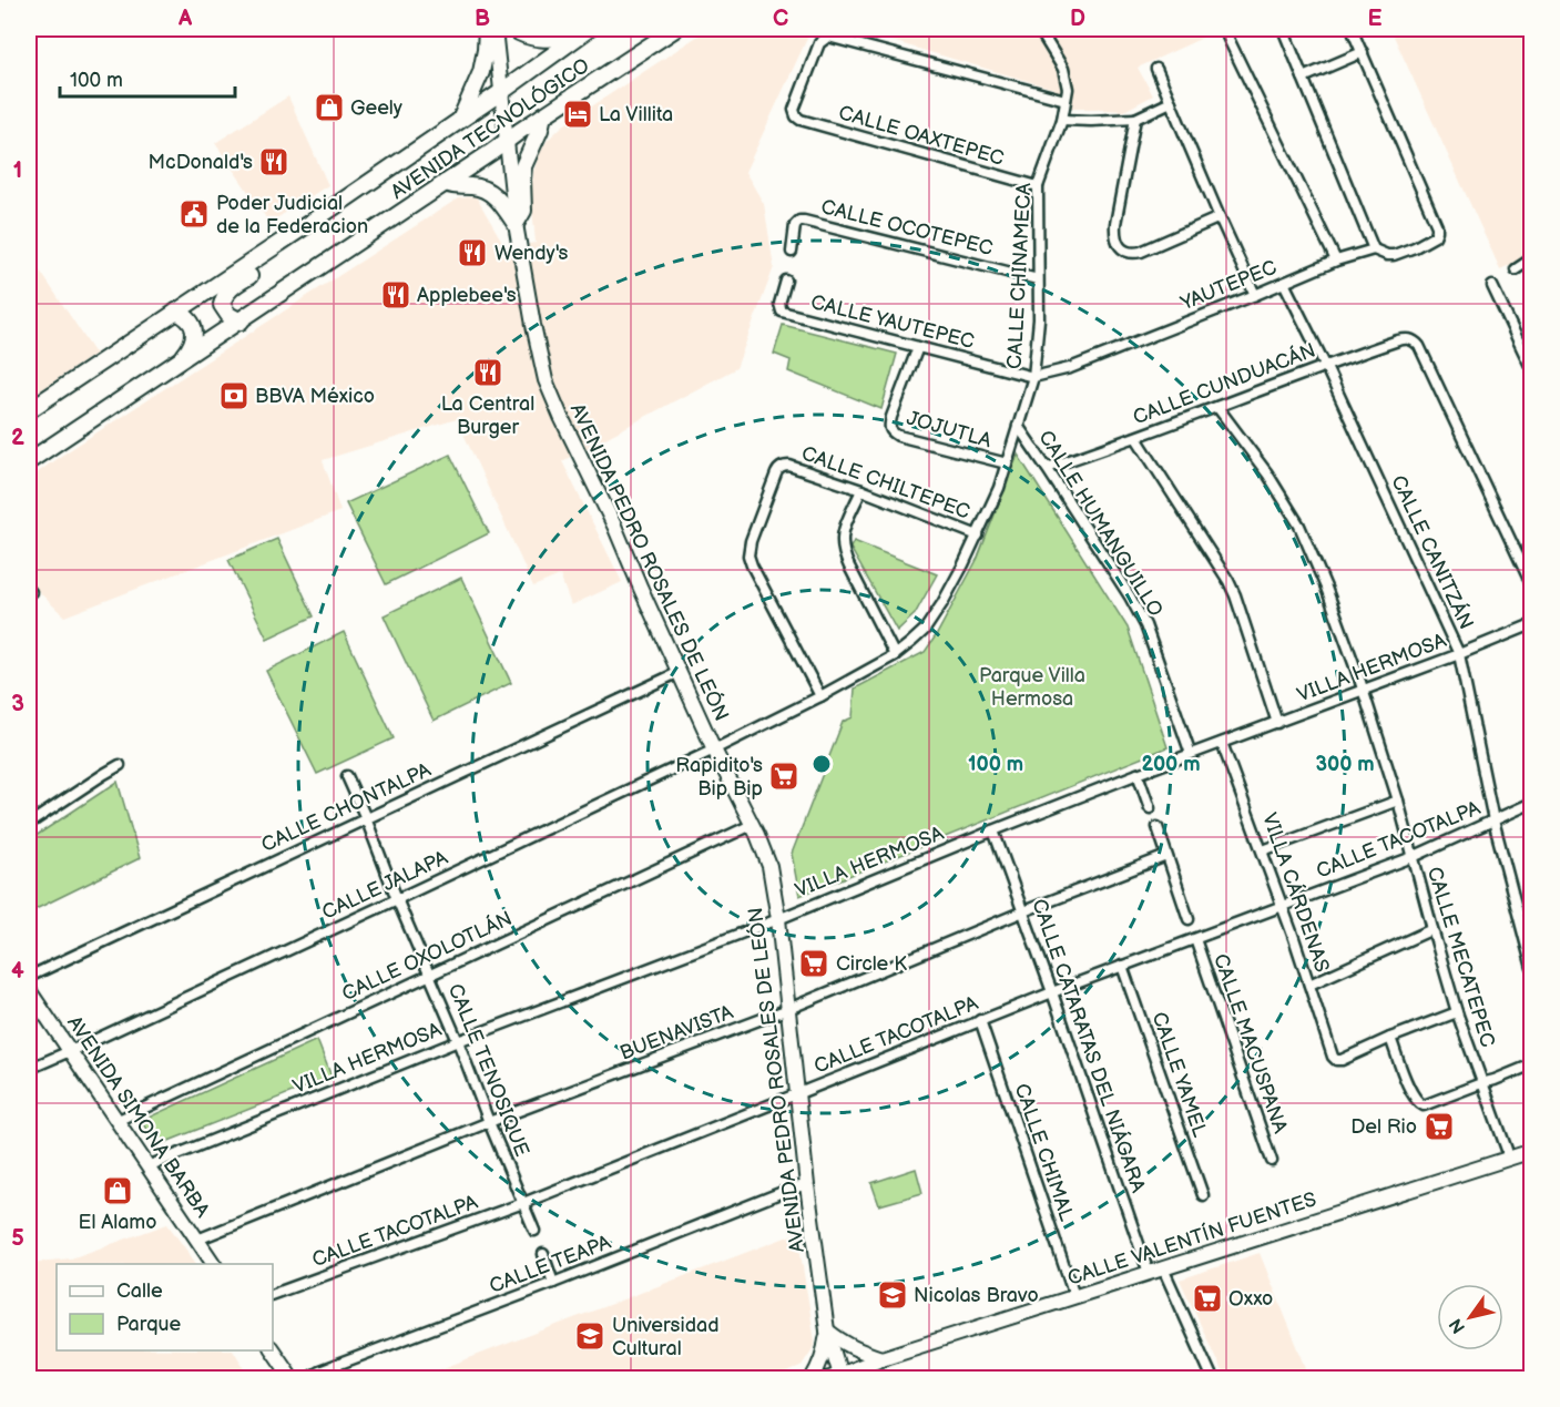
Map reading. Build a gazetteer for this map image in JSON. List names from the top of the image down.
{
  "streets": {
    "main road": [
      "AVENIDA TECNOLÓGICO",
      "AVENIDA PEDRO ROSALES DE LEÓN",
      "AVENIDA SIMONA BARBA",
      "CALLE VALENTÍN FUENTES"
    ],
    "street": [
      "CALLE OAXTEPEC",
      "CALLE OCOTEPEC",
      "CALLE CHINAMECA",
      "YAUTEPEC",
      "CALLE YAUTEPEC",
      "CALLE CUNDUACÁN",
      "JOJUTLA",
      "CALLE CHILTEPEC",
      "CALLE HUMANGUILLO",
      "CALLE CANITZÁN",
      "VILLA HERMOSA",
      "CALLE CHONTALPA",
      "CALLE TACOTALPA",
      "CALLE JALAPA",
      "VILLA CÁRDENAS",
      "CALLE OXOLOTLÁN",
      "CALLE MECATEPEC",
      "BUENAVISTA",
      "CALLE MACUSPANA",
      "CALLE CATARATAS DEL NIÁGARA",
      "CALLE TENOSIQUE",
      "CALLE YAMEL",
      "CALLE CHIMAL",
      "CALLE TEAPA"
    ]
  },
  "crossings": [
    ["AVENIDA TECNOLÓGICO", "AVENIDA PEDRO ROSALES DE LEÓN"],
    ["CALLE OAXTEPEC", "CALLE CHINAMECA"],
    ["CALLE OCOTEPEC", "CALLE CHINAMECA"],
    ["CALLE CHINAMECA", "YAUTEPEC"],
    ["CALLE CHINAMECA", "CALLE YAUTEPEC"],
    ["CALLE CHINAMECA", "JOJUTLA"],
    ["CALLE CHINAMECA", "CALLE CHILTEPEC"],
    ["CALLE CHINAMECA", "CALLE HUMANGUILLO"],
    ["CALLE CHINAMECA", "AVENIDA PEDRO ROSALES DE LEÓN"],
    ["CALLE CHINAMECA", "CALLE JALAPA"],
    ["YAUTEPEC", "CALLE YAUTEPEC"],
    ["YAUTEPEC", "CALLE CANITZÁN"],
    ["CALLE YAUTEPEC", "JOJUTLA"],
    ["CALLE CUNDUACÁN", "CALLE HUMANGUILLO"],
    ["CALLE CUNDUACÁN", "CALLE CANITZÁN"],
    ["CALLE CUNDUACÁN", "CALLE MECATEPEC"],
    ["CALLE HUMANGUILLO", "VILLA HERMOSA"],
    ["CALLE CANITZÁN", "VILLA HERMOSA"],
    ["CALLE CANITZÁN", "CALLE TACOTALPA"],
    ["AVENIDA PEDRO ROSALES DE LEÓN", "VILLA HERMOSA"],
    ["AVENIDA PEDRO ROSALES DE LEÓN", "CALLE CHONTALPA"],
    ["AVENIDA PEDRO ROSALES DE LEÓN", "CALLE TACOTALPA"],
    ["AVENIDA PEDRO ROSALES DE LEÓN", "CALLE JALAPA"],
    ["AVENIDA PEDRO ROSALES DE LEÓN", "CALLE OXOLOTLÁN"],
    ["AVENIDA PEDRO ROSALES DE LEÓN", "BUENAVISTA"],
    ["AVENIDA PEDRO ROSALES DE LEÓN", "CALLE VALENTÍN FUENTES"],
    ["AVENIDA PEDRO ROSALES DE LEÓN", "CALLE TEAPA"],
    ["VILLA HERMOSA", "VILLA CÁRDENAS"],
    ["VILLA HERMOSA", "CALLE MECATEPEC"],
    ["VILLA HERMOSA", "CALLE CATARATAS DEL NIÁGARA"],
    ["VILLA HERMOSA", "CALLE TENOSIQUE"],
    ["VILLA HERMOSA", "AVENIDA SIMONA BARBA"],
    ["CALLE CHONTALPA", "CALLE TENOSIQUE"],
    ["CALLE TACOTALPA", "VILLA CÁRDENAS"],
    ["CALLE TACOTALPA", "CALLE MECATEPEC"],
    ["CALLE TACOTALPA", "CALLE MACUSPANA"],
    ["CALLE TACOTALPA", "CALLE CATARATAS DEL NIÁGARA"],
    ["CALLE TACOTALPA", "CALLE TENOSIQUE"],
    ["CALLE TACOTALPA", "CALLE YAMEL"],
    ["CALLE TACOTALPA", "CALLE CHIMAL"],
    ["CALLE JALAPA", "CALLE TENOSIQUE"],
    ["CALLE JALAPA", "AVENIDA SIMONA BARBA"],
    ["CALLE OXOLOTLÁN", "CALLE TENOSIQUE"],
    ["CALLE OXOLOTLÁN", "AVENIDA SIMONA BARBA"],
    ["CALLE MECATEPEC", "CALLE VALENTÍN FUENTES"],
    ["BUENAVISTA", "CALLE CATARATAS DEL NIÁGARA"],
    ["BUENAVISTA", "CALLE TENOSIQUE"],
    ["BUENAVISTA", "AVENIDA SIMONA BARBA"],
    ["CALLE CATARATAS DEL NIÁGARA", "CALLE VALENTÍN FUENTES"],
    ["CALLE CHIMAL", "CALLE VALENTÍN FUENTES"]
  ],
  "parks": ["Parque Villa Hermosa"],
  "places": {
    "shop": ["Geely", "El Alamo"],
    "hotel": ["La Villita"],
    "restaurant": [
      "McDonald's",
      "Wendy's",
      "Applebee's",
      "La Central Burger"
    ],
    "public building": ["Poder Judicial de la Federacion"],
    "bank": ["BBVA México"],
    "supermarket": [
      "Rapidito's Bip Bip",
      "Circle K",
      "Del Rio",
      "Oxxo"
    ],
    "school or university": ["Nicolas Bravo", "Universidad Cultural"]
  },
  "legend": ["Calle", "Parque"],
  "scale_bar": "100 m",
  "north": "bottom left",
  "grid": {
    "columns": [
      "A",
      "B",
      "C",
      "D",
      "E"
    ],
    "rows": [
      "1",
      "2",
      "3",
      "4",
      "5"
    ]
  },
  "rings": ["100 m", "200 m", "300 m"]
}
